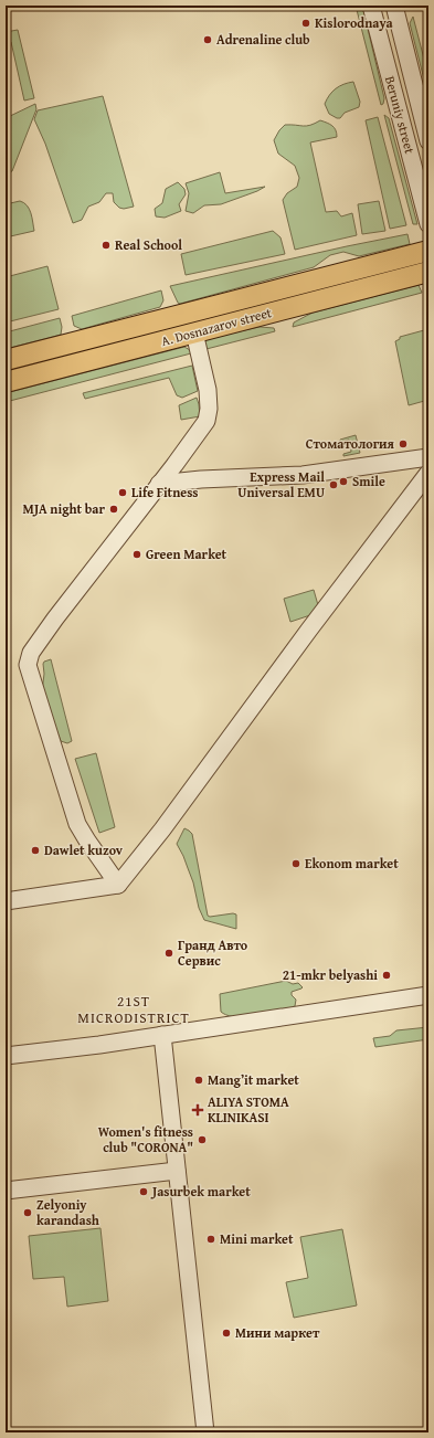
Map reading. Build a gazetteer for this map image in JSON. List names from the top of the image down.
{
  "streets": {
    "main road": ["A. Dosnazarov street"],
    "street": ["Beruniy street"]
  },
  "districts": ["21ST MICRODISTRICT"],
  "places": {
    "other": [
      "Kislorodnaya",
      "Adrenaline club",
      "Real School",
      "Стоматология",
      "Smile",
      "Express Mail Universal EMU",
      "Life Fitness",
      "MJA night bar",
      "Green Market",
      "Dawlet kuzov",
      "Ekonom market",
      "Гранд Авто Сервис",
      "21-mkr belyashi",
      "Mangʼit market",
      "Women's fitness club \"CORONA\"",
      "Jasurbek market",
      "Zelyoniy karandash",
      "Mini market",
      "Мини маркет"
    ],
    "health": ["ALIYA STOMA KLINIKASI"]
  }
}
